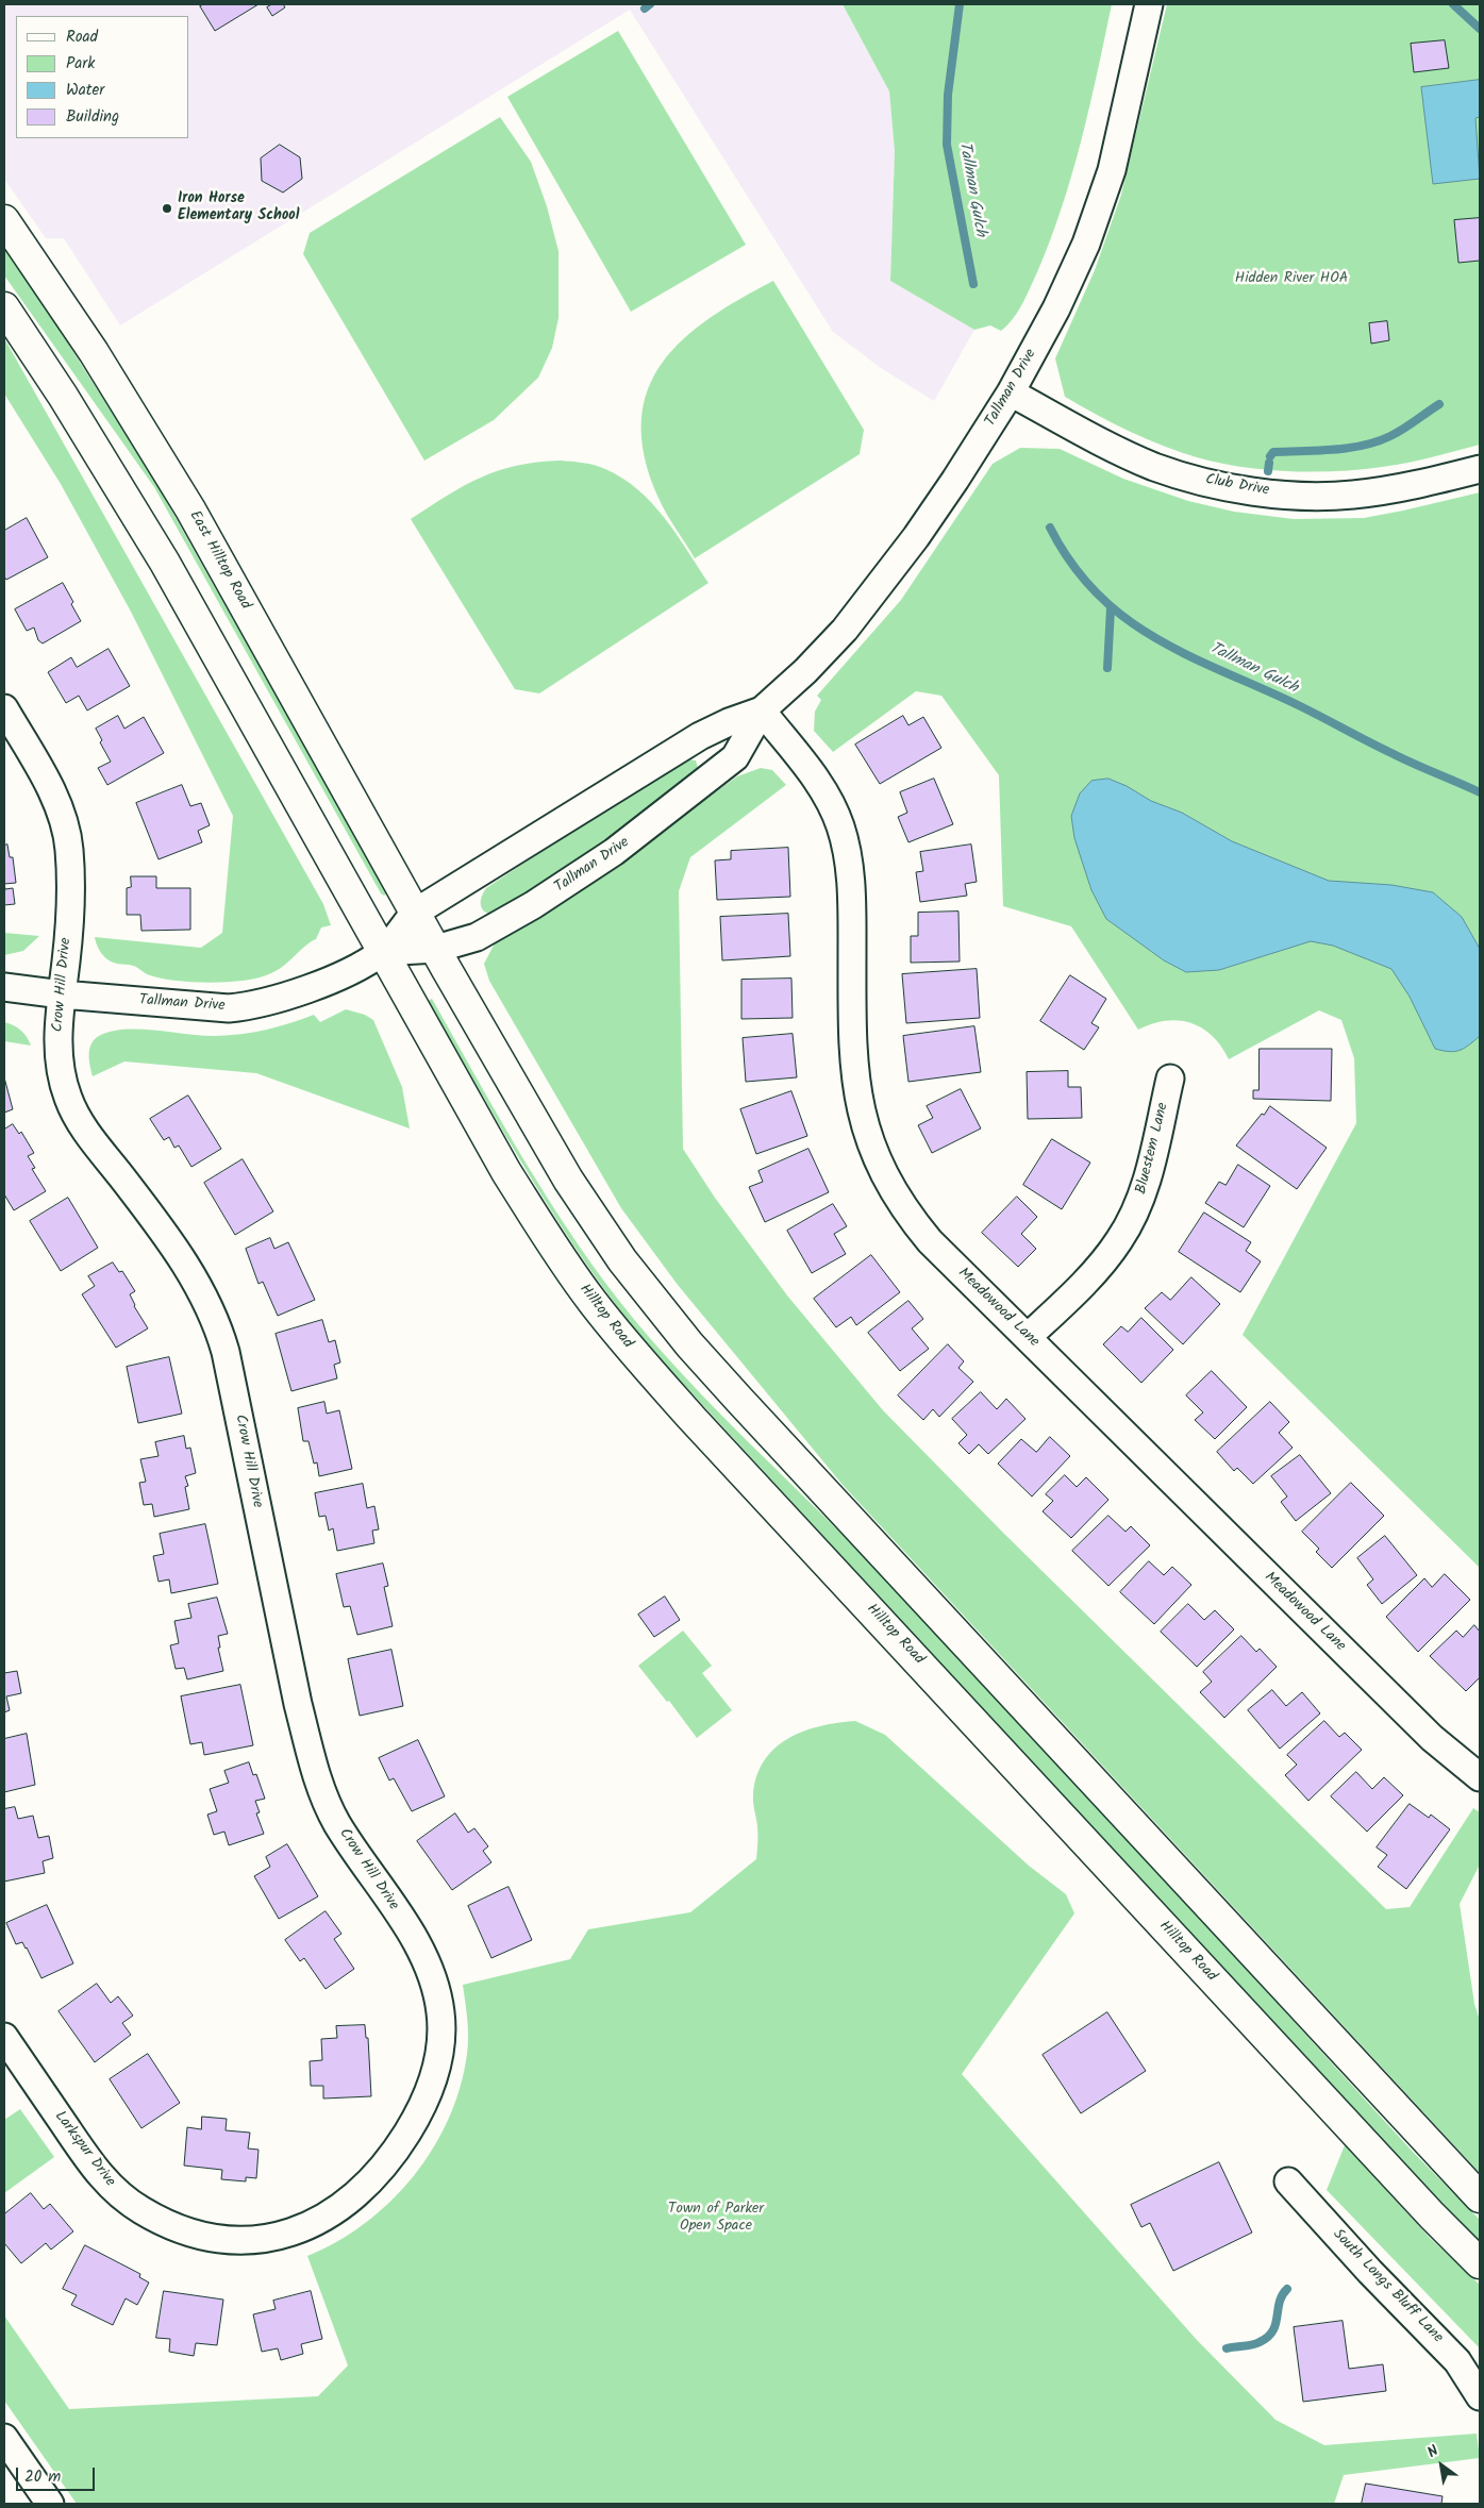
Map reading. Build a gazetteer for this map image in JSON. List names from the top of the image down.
{
  "streets": {
    "main road": ["East Hilltop Road", "Hilltop Road"],
    "street": [
      "Tallman Drive",
      "Club Drive",
      "Crow Hill Drive",
      "Bluestem Lane",
      "Meadowood Lane",
      "Larkspur Drive",
      "South Longs Bluff Lane"
    ]
  },
  "crossings": [
    ["Tallman Drive", "Club Drive"],
    ["Tallman Drive", "East Hilltop Road"],
    ["Tallman Drive", "Crow Hill Drive"],
    ["Tallman Drive", "Meadowood Lane"],
    ["Tallman Drive", "Hilltop Road"],
    ["Crow Hill Drive", "Larkspur Drive"],
    ["Bluestem Lane", "Meadowood Lane"]
  ],
  "water": ["Tallman Gulch"],
  "parks": ["Hidden River HOA", "Town of Parker Open Space"],
  "places": ["Iron Horse Elementary School"],
  "legend": [
    "Road",
    "Park",
    "Water",
    "Building"
  ],
  "scale_bar": "20 m",
  "north": "top left"
}
